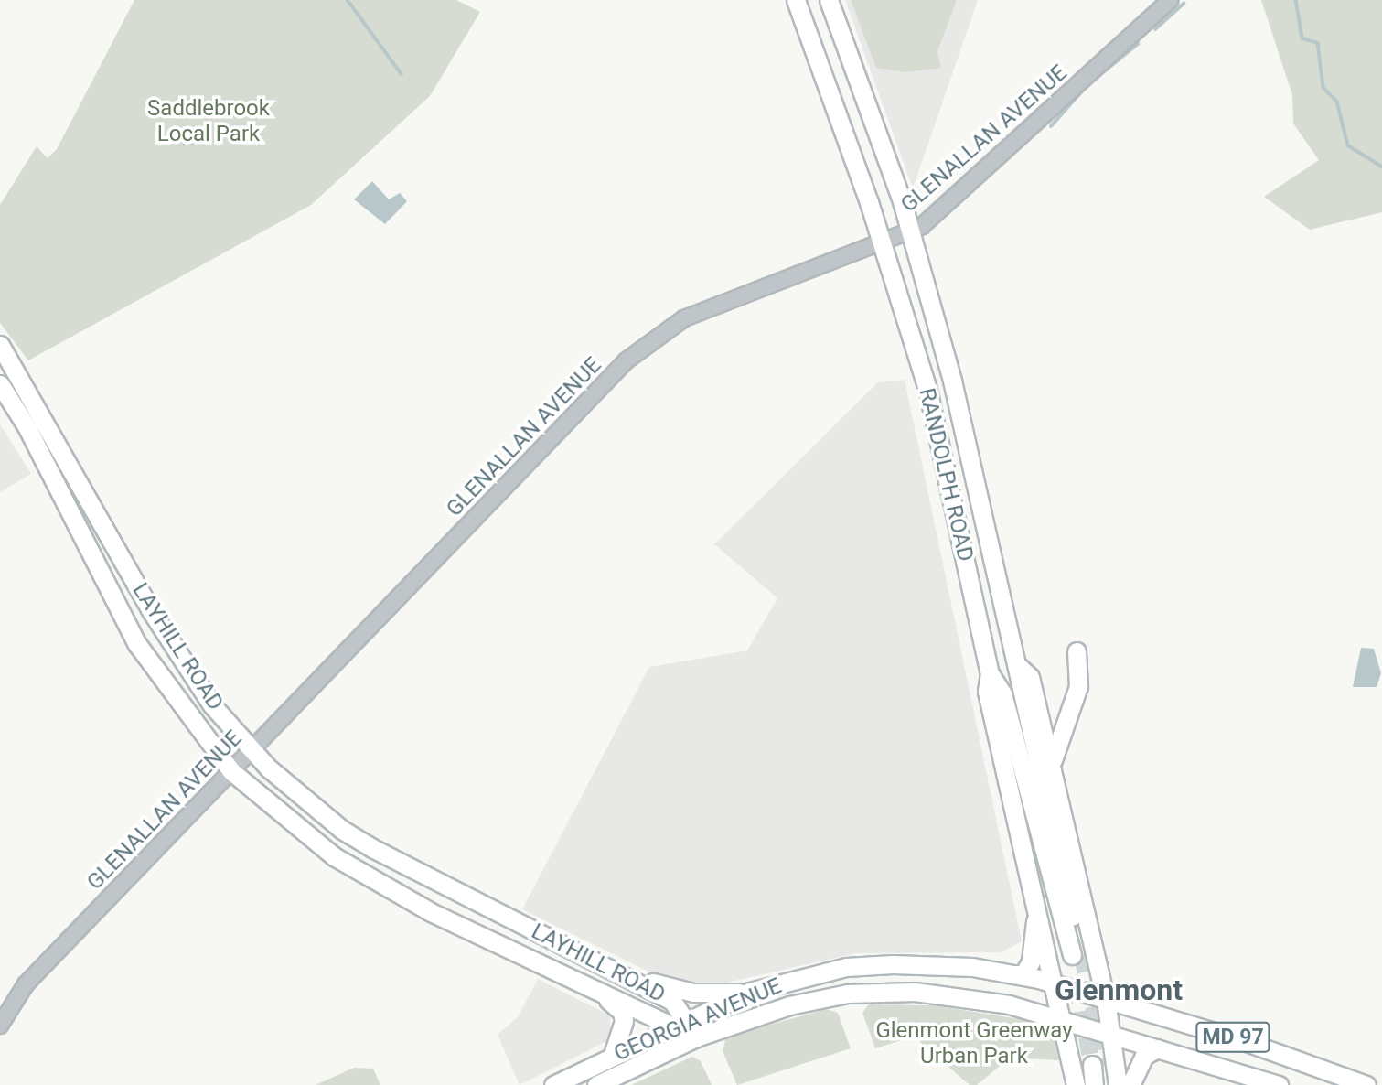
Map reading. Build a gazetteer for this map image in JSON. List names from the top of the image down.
{
  "streets": {
    "main road": [
      "RANDOLPH ROAD",
      "LAYHILL ROAD",
      "GEORGIA AVENUE",
      "MD 97"
    ],
    "street": ["GLENALLAN AVENUE"]
  },
  "crossings": [
    ["GLENALLAN AVENUE", "RANDOLPH ROAD"],
    ["GLENALLAN AVENUE", "LAYHILL ROAD"],
    ["LAYHILL ROAD", "GEORGIA AVENUE"]
  ],
  "districts": ["Glenmont"],
  "parks": ["Saddlebrook Local Park", "Glenmont Greenway Urban Park"]
}
